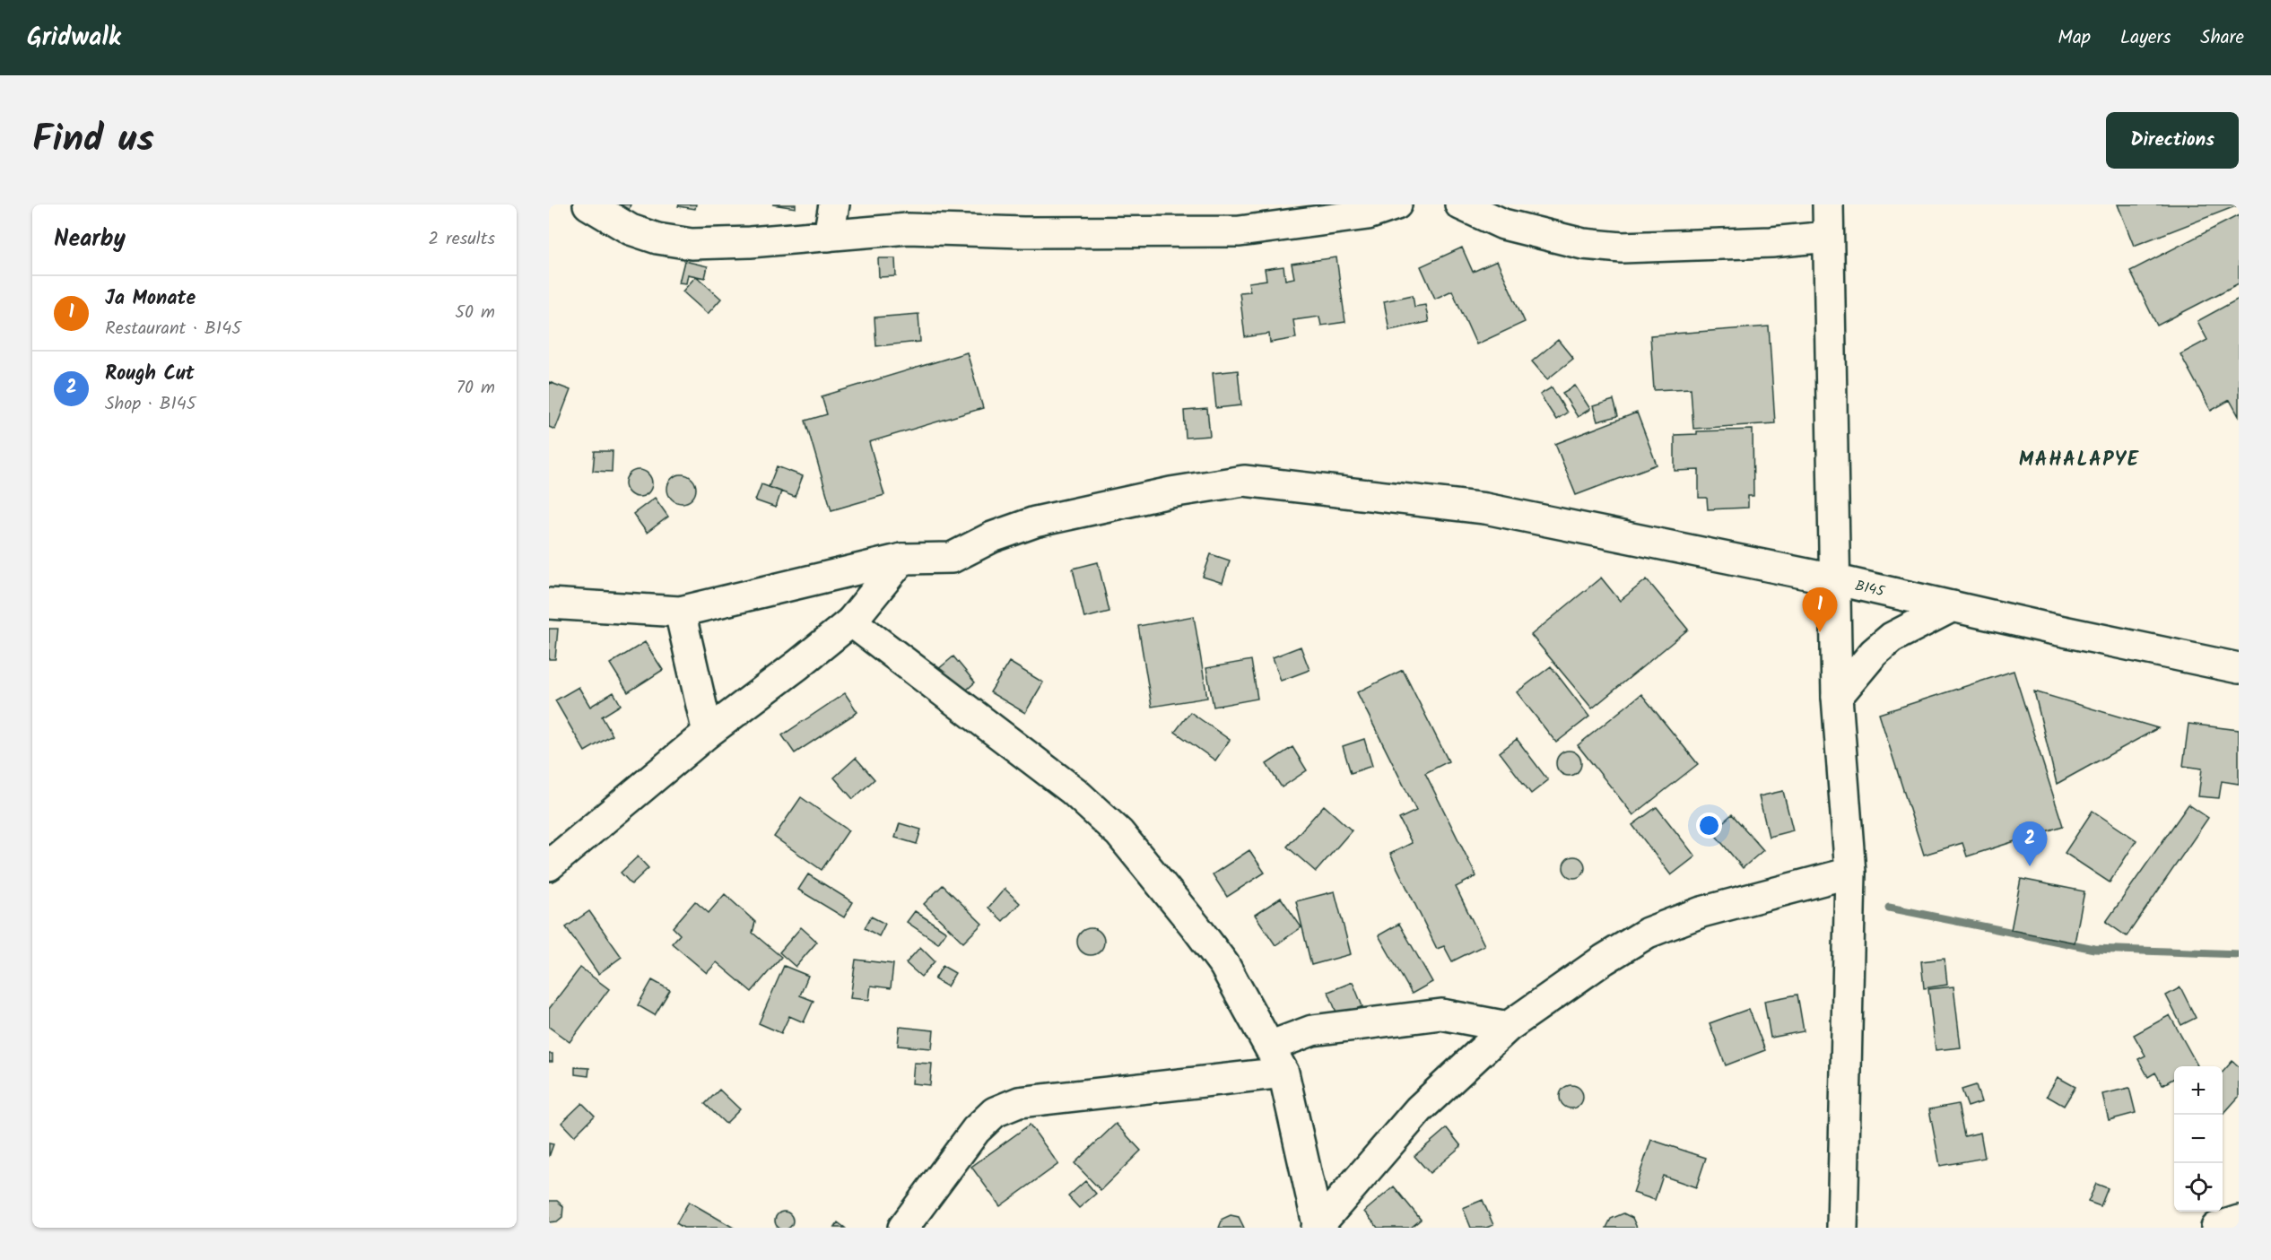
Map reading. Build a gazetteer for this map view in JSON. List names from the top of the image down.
{
  "streets": {
    "street": ["B145"]
  },
  "districts": ["MAHALAPYE"],
  "page": {
    "header": "Gridwalk",
    "nav": ["Map", "Layers", "Share"],
    "title": "Find us",
    "buttons": "Directions",
    "heading": ["Nearby", "2 results"],
    "list": [
      {
        "mark": "1",
        "name": "Ja Monate",
        "note": "Restaurant · B145",
        "value": "50 m"
      },
      {
        "mark": "2",
        "name": "Rough Cut",
        "note": "Shop · B145",
        "value": "70 m"
      }
    ],
    "pins": ["1", "2"],
    "map_buttons": ["+", "−"]
  }
}
